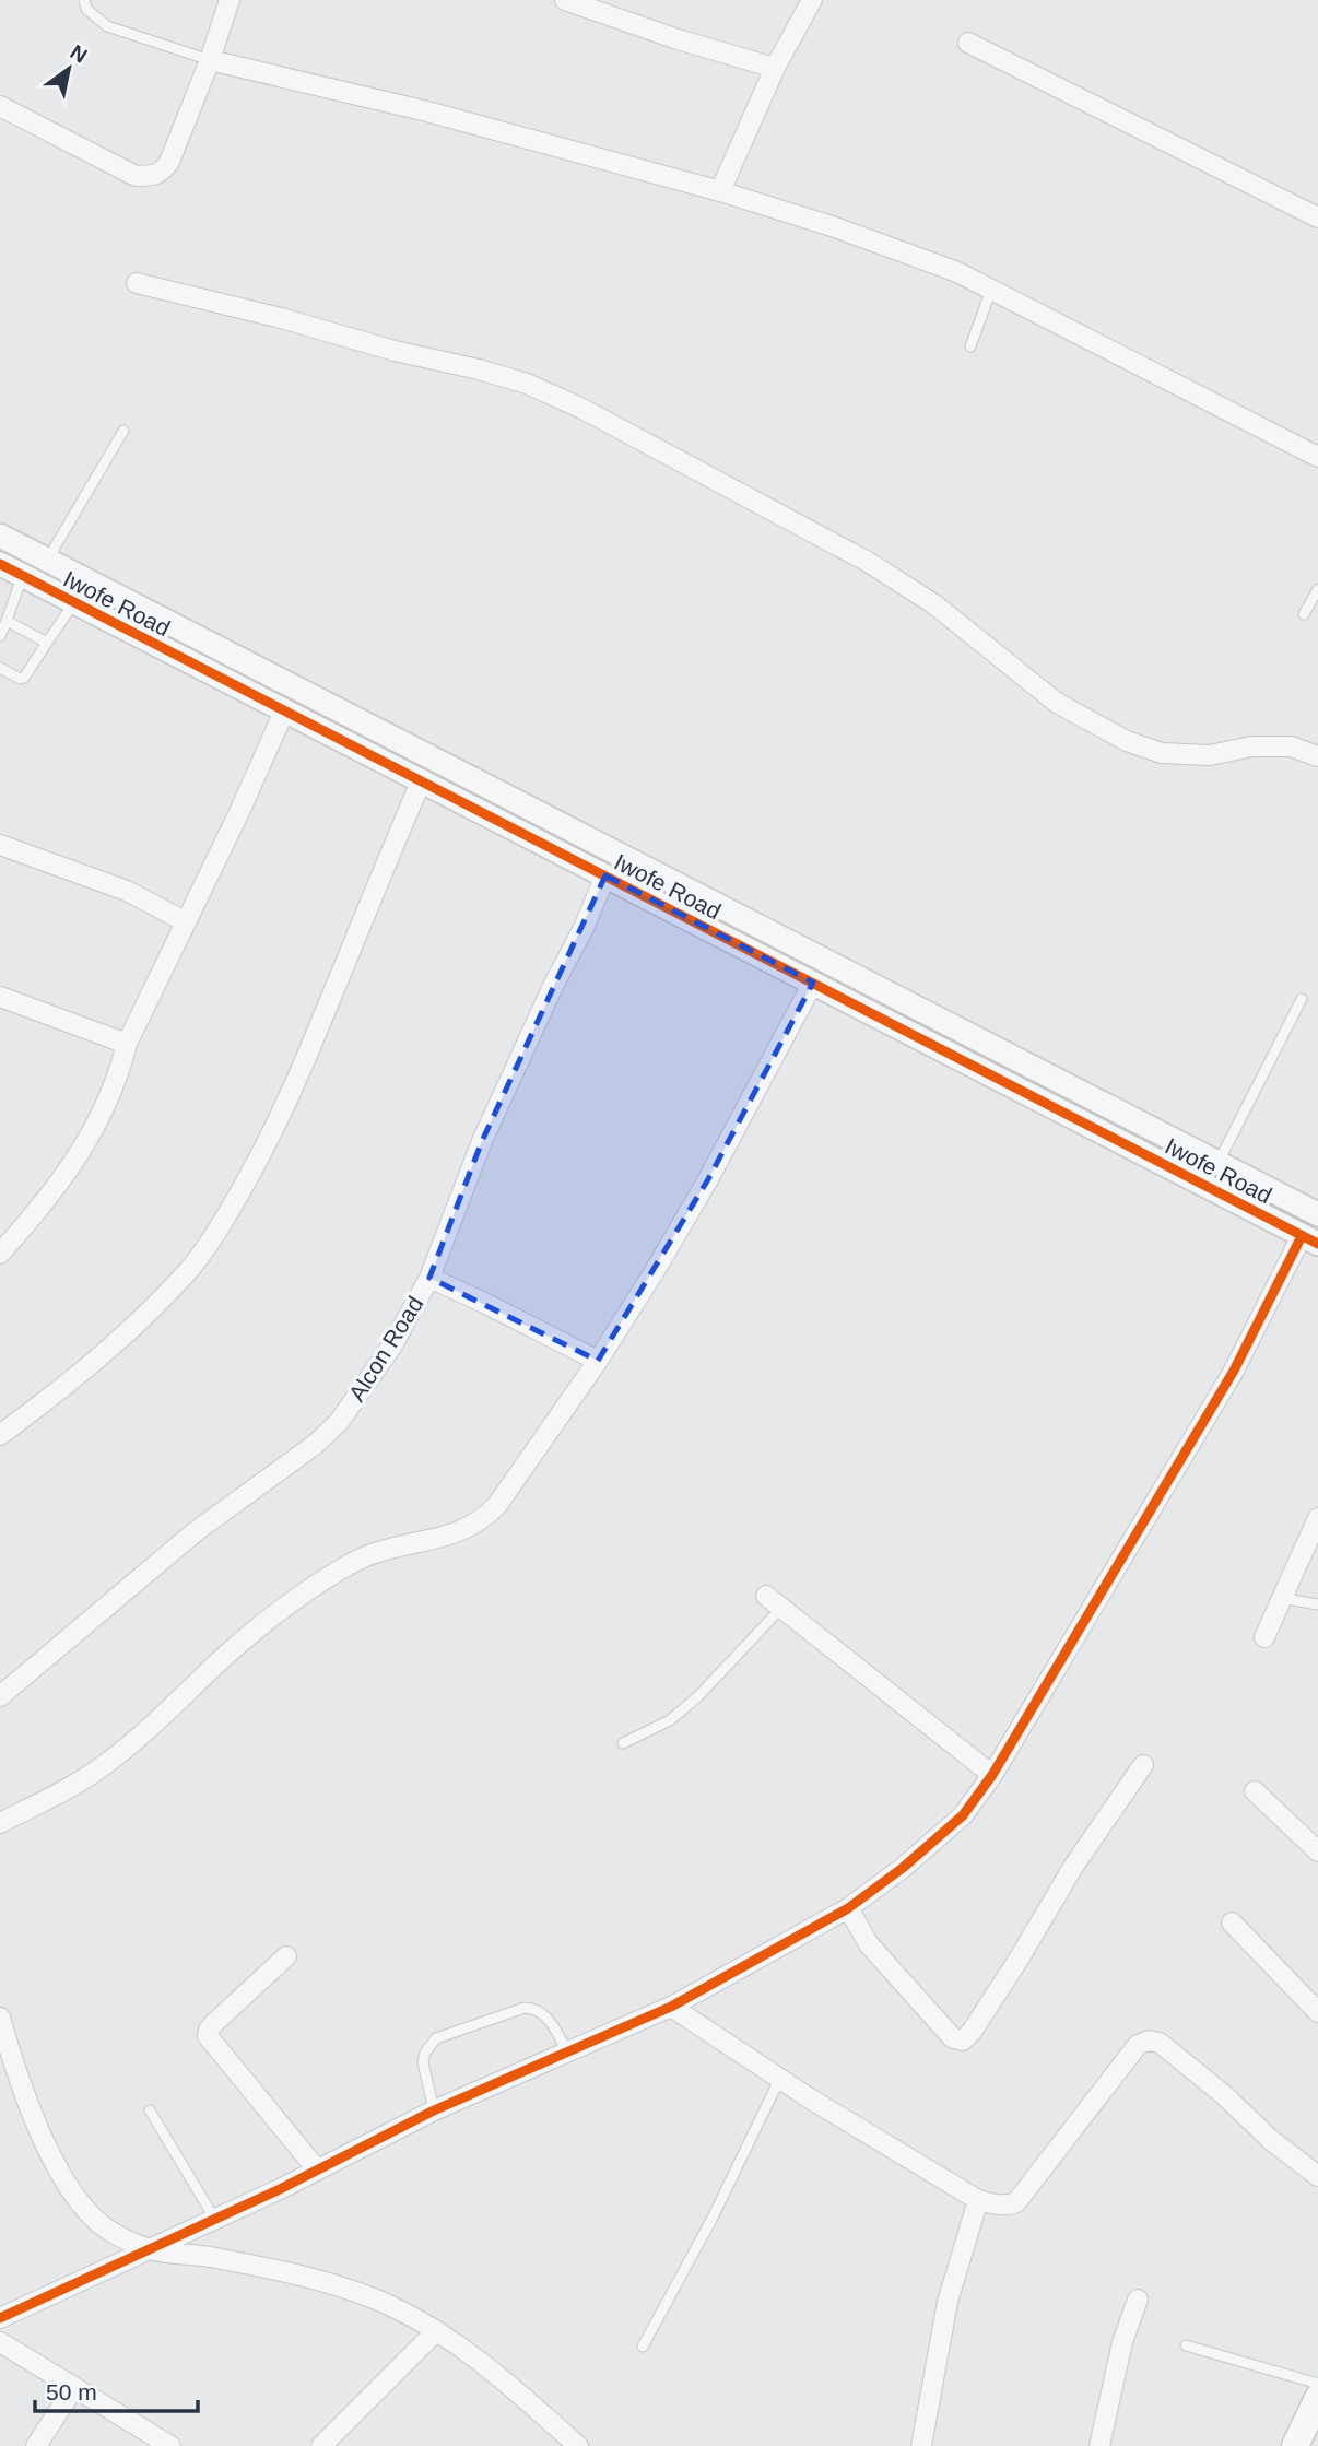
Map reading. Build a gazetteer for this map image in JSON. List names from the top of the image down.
{
  "streets": {
    "street": ["Iwofe Road", "Alcon Road"]
  },
  "crossings": [
    ["Iwofe Road", "Alcon Road"]
  ],
  "scale_bar": "50 m",
  "north": "top right"
}
